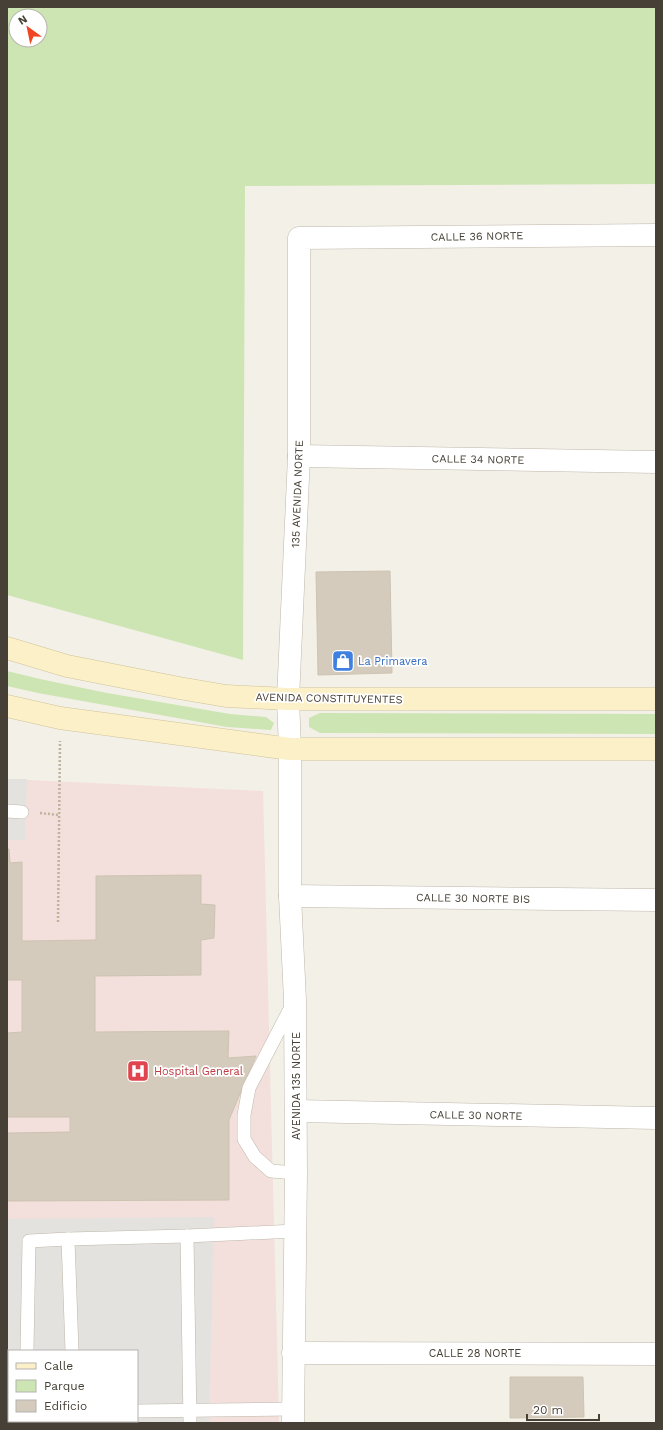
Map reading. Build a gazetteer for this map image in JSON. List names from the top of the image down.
{
  "streets": {
    "main road": ["AVENIDA CONSTITUYENTES"],
    "street": [
      "CALLE 36 NORTE",
      "CALLE 34 NORTE",
      "135 AVENIDA NORTE",
      "CALLE 30 NORTE BIS",
      "AVENIDA 135 NORTE",
      "CALLE 30 NORTE",
      "CALLE 28 NORTE"
    ]
  },
  "crossings": [
    ["CALLE 36 NORTE", "135 AVENIDA NORTE"],
    ["CALLE 34 NORTE", "135 AVENIDA NORTE"],
    ["135 AVENIDA NORTE", "AVENIDA CONSTITUYENTES"],
    ["135 AVENIDA NORTE", "AVENIDA 135 NORTE"],
    ["CALLE 30 NORTE BIS", "AVENIDA 135 NORTE"],
    ["AVENIDA 135 NORTE", "CALLE 30 NORTE"],
    ["AVENIDA 135 NORTE", "CALLE 28 NORTE"]
  ],
  "places": {
    "shop": ["La Primavera"],
    "hospital": ["Hospital General"]
  },
  "legend": ["Calle", "Parque", "Edificio"],
  "scale_bar": "20 m",
  "north": "top left"
}
